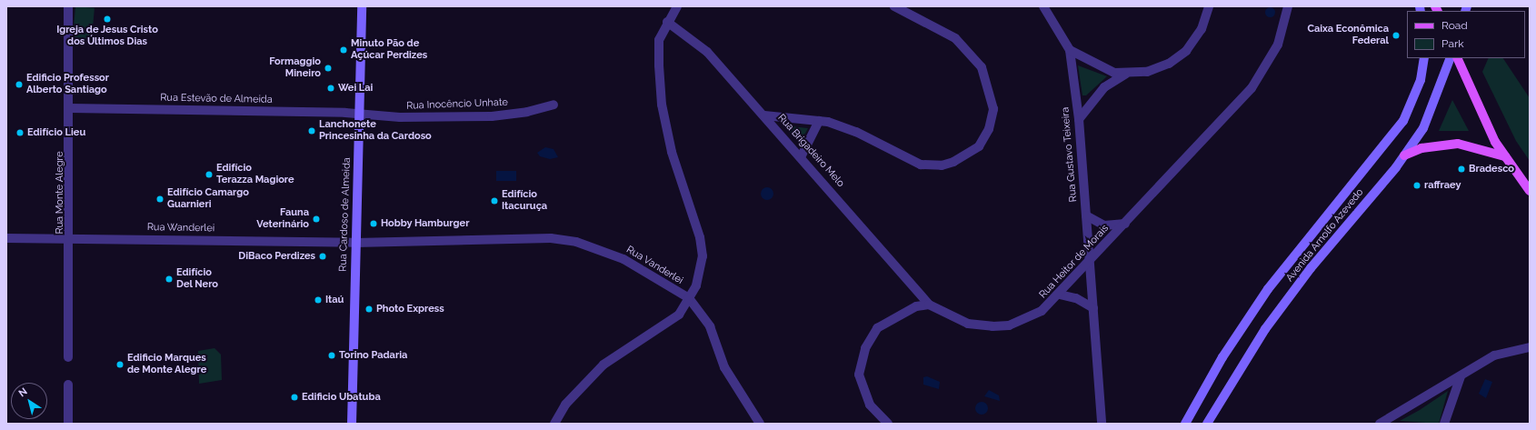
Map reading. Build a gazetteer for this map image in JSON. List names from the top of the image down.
{
  "streets": {
    "main road": ["Rua Cardoso de Almeida", "Avenida Arnolfo Azevedo"],
    "street": [
      "Rua Estevão de Almeida",
      "Rua Inocêncio Unhate",
      "Rua Brigadeiro Melo",
      "Rua Gustavo Teixeira",
      "Rua Monte Alegre",
      "Rua Wanderlei",
      "Rua Heitor de Morais",
      "Rua Vanderlei"
    ]
  },
  "crossings": [
    ["Rua Estevão de Almeida", "Rua Inocêncio Unhate"],
    ["Rua Estevão de Almeida", "Rua Monte Alegre"],
    ["Rua Estevão de Almeida", "Rua Cardoso de Almeida"],
    ["Rua Inocêncio Unhate", "Rua Cardoso de Almeida"],
    ["Rua Brigadeiro Melo", "Rua Heitor de Morais"],
    ["Rua Gustavo Teixeira", "Rua Heitor de Morais"],
    ["Rua Monte Alegre", "Rua Wanderlei"],
    ["Rua Cardoso de Almeida", "Rua Wanderlei"],
    ["Rua Cardoso de Almeida", "Rua Vanderlei"],
    ["Rua Wanderlei", "Rua Vanderlei"]
  ],
  "places": [
    "Igreja de Jesus Cristo dos Últimos Dias",
    "Caixa Econômica Federal",
    "Minuto Pão de Açúcar Perdizes",
    "Formaggio Mineiro",
    "Edificio Professor Alberto Santiago",
    "Wei Lai",
    "Lanchonete Princesinha da Cardoso",
    "Edifício Lieu",
    "Bradesco",
    "Edifício Terazza Magiore",
    "raffraey",
    "Edifício Camargo Guarnieri",
    "Edifício Itacuruça",
    "Fauna Veterinário",
    "Hobby Hamburger",
    "DiBaco Perdizes",
    "Edifício Del Nero",
    "Itaú",
    "Photo Express",
    "Torino Padaria",
    "Edificio Marques de Monte Alegre",
    "Edificio Ubatuba"
  ],
  "legend": ["Road", "Park"],
  "north": "top left"
}
